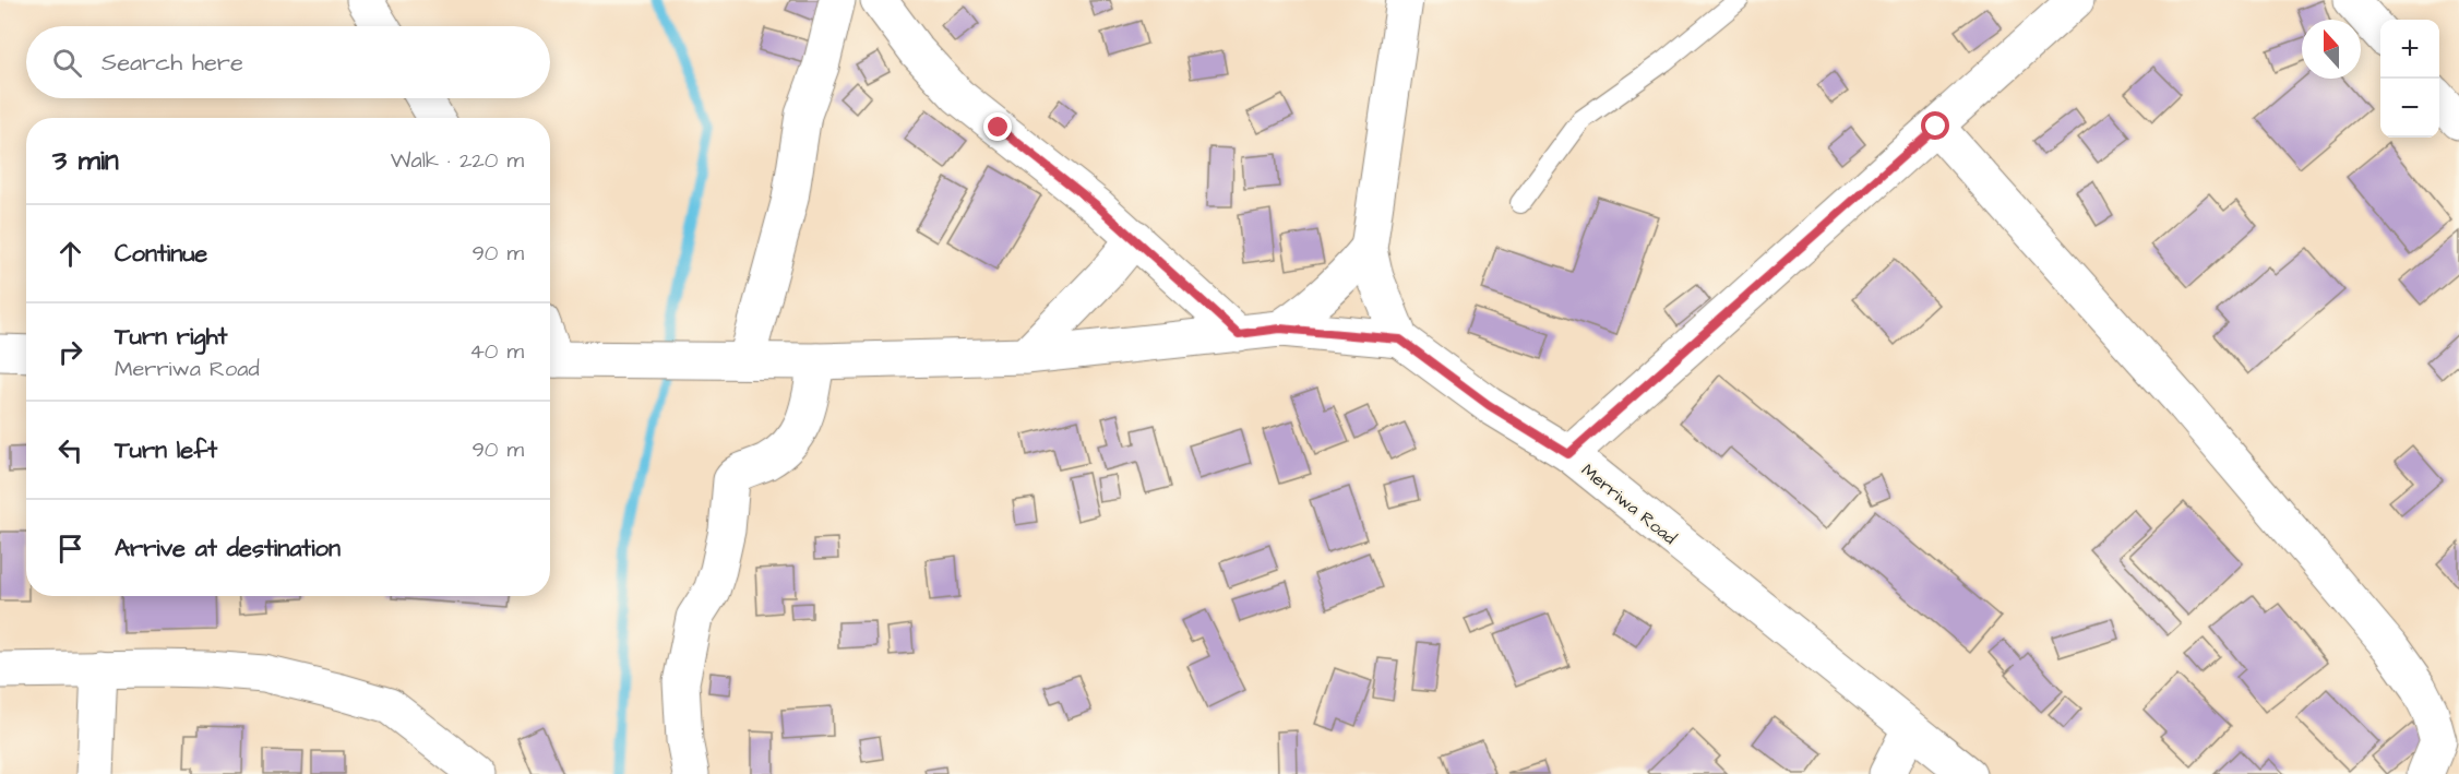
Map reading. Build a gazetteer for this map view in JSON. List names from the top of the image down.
{
  "streets": {
    "street": ["Merriwa Road"]
  },
  "north": "top",
  "page": {
    "map_buttons": ["+", "−"],
    "search": "Search here",
    "heading": ["3 min", "Walk · 220 m"],
    "list": [
      ["Continue", "90 m"],
      ["Turn right", "Merriwa Road", "40 m"],
      ["Turn left", "90 m"],
      "Arrive at destination"
    ]
  }
}
